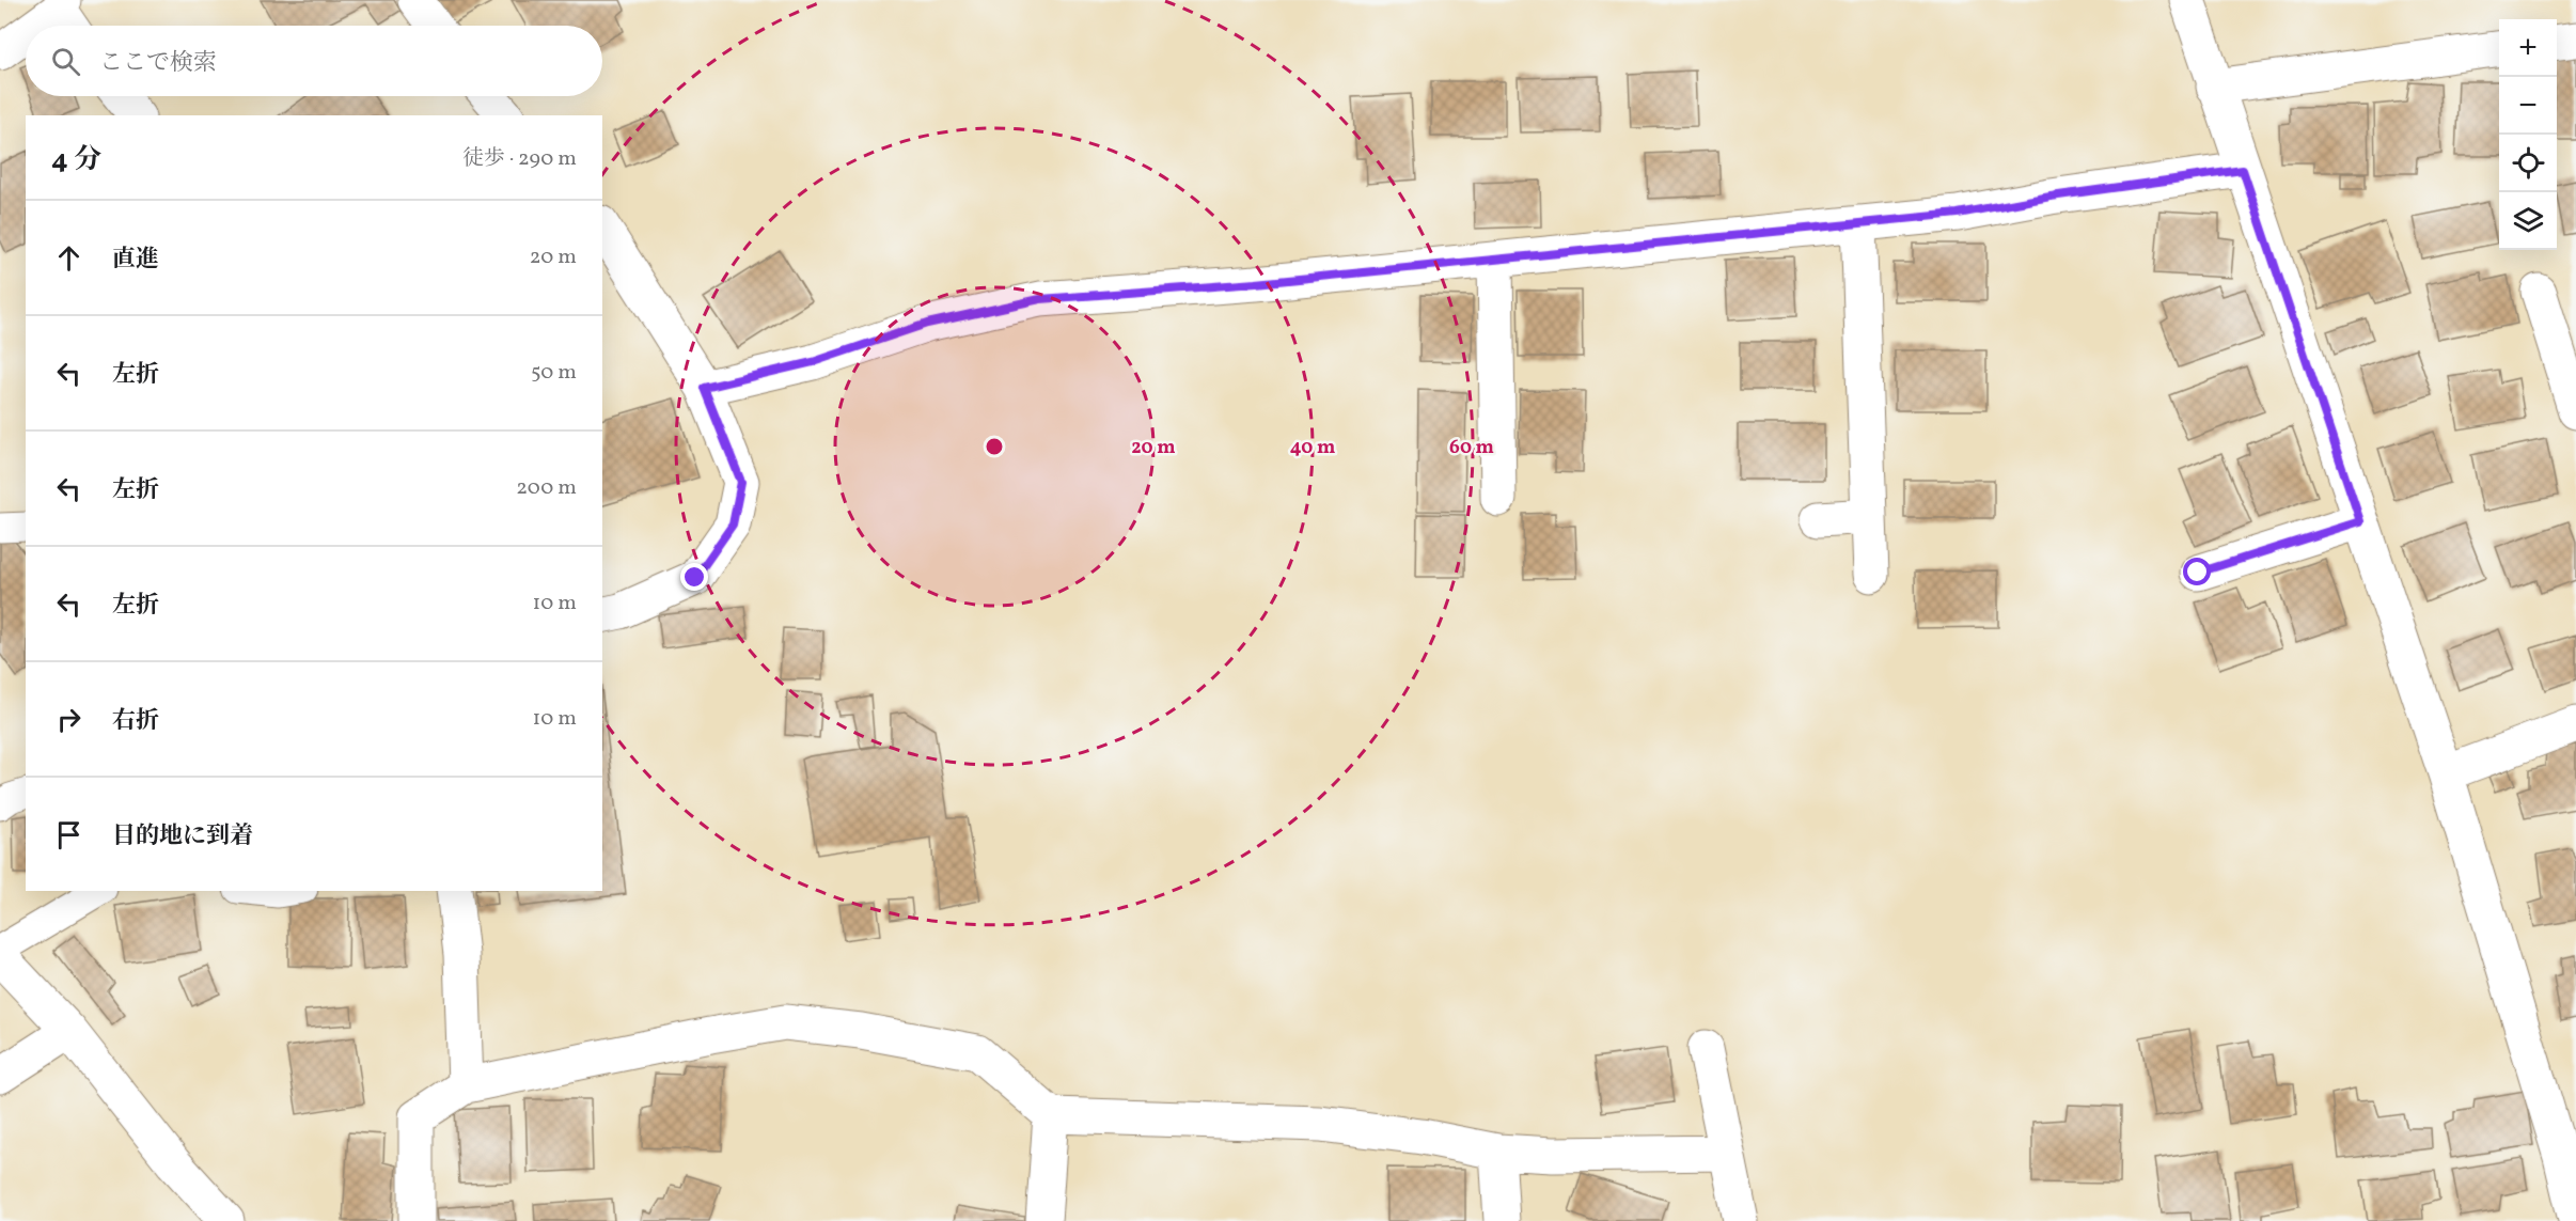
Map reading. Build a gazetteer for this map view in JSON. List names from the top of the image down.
{
  "page": {
    "map_buttons": ["+", "−"],
    "search": "ここで検索",
    "heading": ["4 分", "徒歩 · 290 m"],
    "list": [
      ["直進", "20 m"],
      ["左折", "50 m"],
      ["左折", "200 m"],
      ["左折", "10 m"],
      ["右折", "10 m"],
      "目的地に到着"
    ]
  },
  "rings": ["20 m", "40 m", "60 m"]
}
